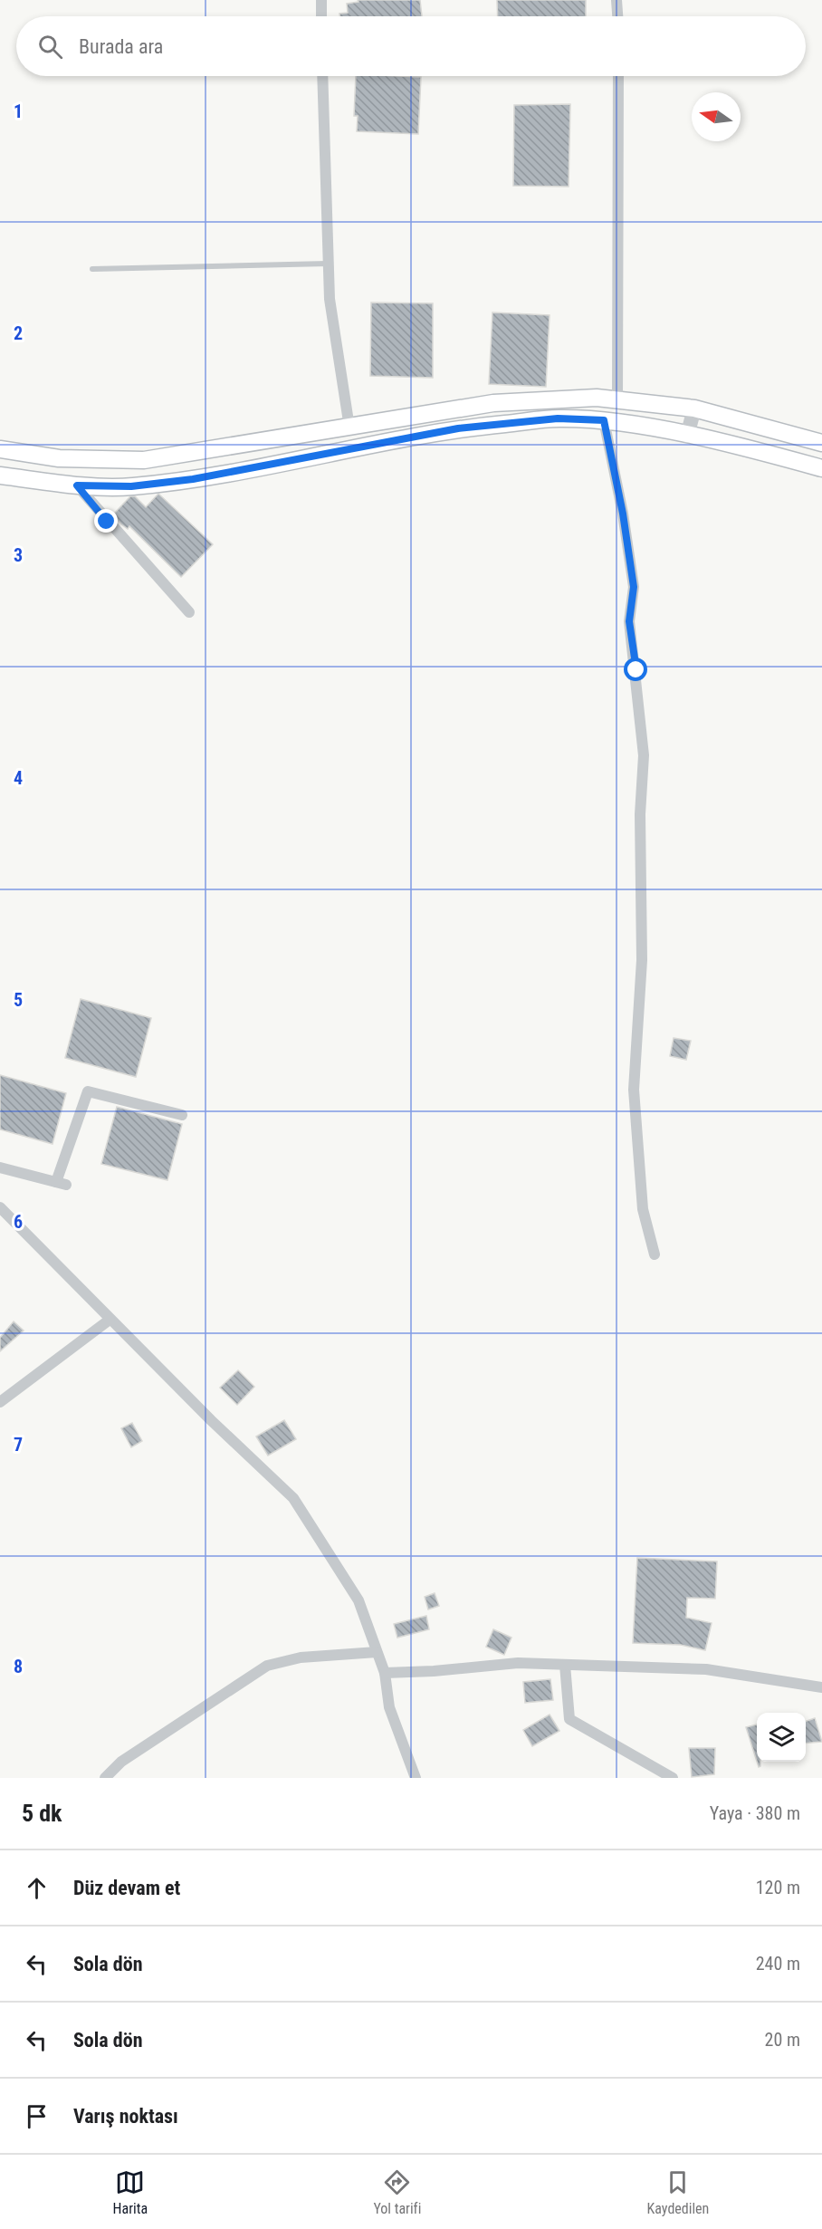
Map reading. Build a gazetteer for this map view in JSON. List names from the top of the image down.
{
  "north": "left",
  "page": {
    "search": "Burada ara",
    "heading": ["5 dk", "Yaya · 380 m"],
    "list": [
      ["Düz devam et", "120 m"],
      ["Sola dön", "240 m"],
      ["Sola dön", "20 m"],
      "Varış noktası"
    ],
    "nav": ["Harita", "Yol tarifi", "Kaydedilen"]
  },
  "grid": {
    "rows": [
      "1",
      "2",
      "3",
      "4",
      "5",
      "6",
      "7",
      "8"
    ]
  }
}
